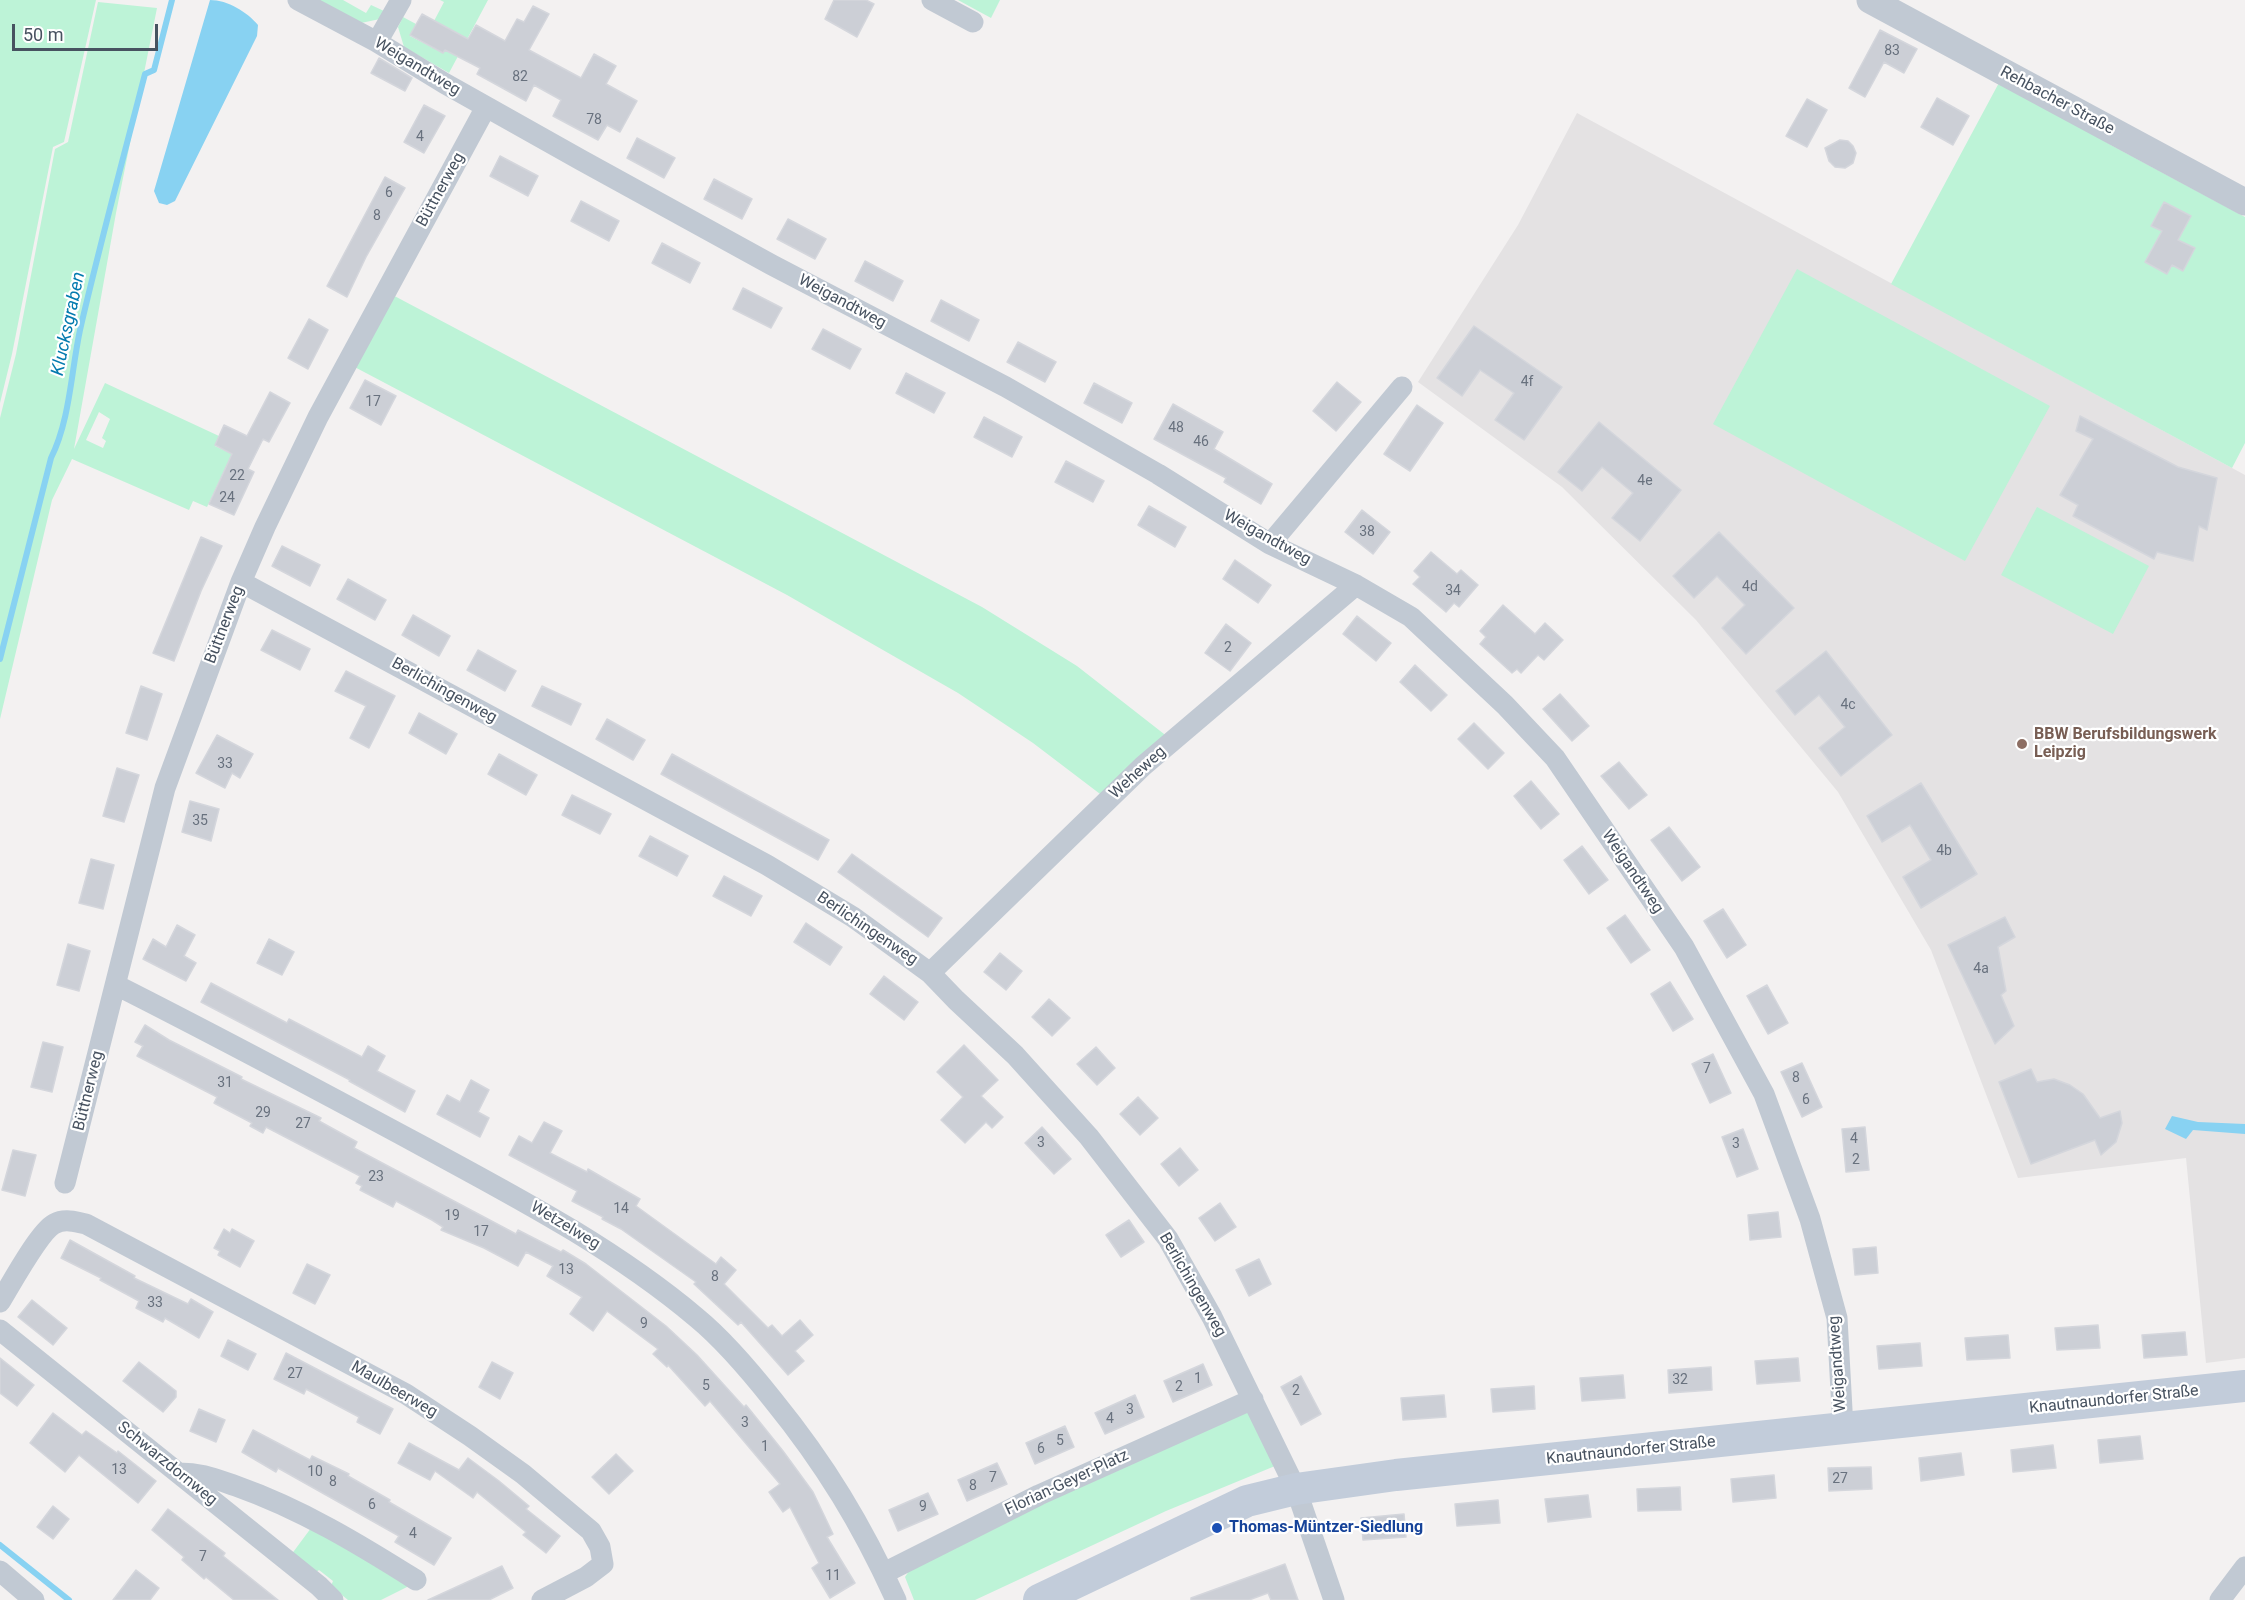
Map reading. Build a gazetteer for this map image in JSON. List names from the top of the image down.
{
  "streets": {
    "main road": ["Knautnaundorfer Straße"],
    "street": [
      "Weigandtweg",
      "Rehbacher Straße",
      "Büttnerweg",
      "Berlichingenweg",
      "Weheweg",
      "Wetzelweg",
      "Maulbeerweg",
      "Schwarzdornweg",
      "Florian-Geyer-Platz"
    ]
  },
  "crossings": [
    ["Weigandtweg", "Büttnerweg"],
    ["Weigandtweg", "Weheweg"],
    ["Weigandtweg", "Knautnaundorfer Straße"],
    ["Büttnerweg", "Berlichingenweg"],
    ["Büttnerweg", "Wetzelweg"],
    ["Berlichingenweg", "Weheweg"],
    ["Berlichingenweg", "Knautnaundorfer Straße"],
    ["Berlichingenweg", "Florian-Geyer-Platz"],
    ["Wetzelweg", "Florian-Geyer-Platz"]
  ],
  "water": ["Klucksgraben"],
  "places": ["BBW Berufsbildungswerk Leipzig", "Thomas-Müntzer-Siedlung"],
  "house_numbers": [
    "83",
    "82",
    "78",
    "4",
    "6",
    "8",
    "4f",
    "17",
    "48",
    "46",
    "22",
    "4e",
    "24",
    "38",
    "4d",
    "34",
    "2",
    "4c",
    "33",
    "35",
    "4b",
    "4a",
    "7",
    "8",
    "31",
    "6",
    "29",
    "27",
    "4",
    "3",
    "3",
    "2",
    "23",
    "14",
    "19",
    "17",
    "13",
    "8",
    "33",
    "9",
    "27",
    "1",
    "32",
    "5",
    "2",
    "2",
    "3",
    "4",
    "3",
    "5",
    "1",
    "6",
    "13",
    "10",
    "7",
    "27",
    "8",
    "8",
    "6",
    "9",
    "4",
    "7",
    "11"
  ],
  "scale_bar": "50 m"
}
